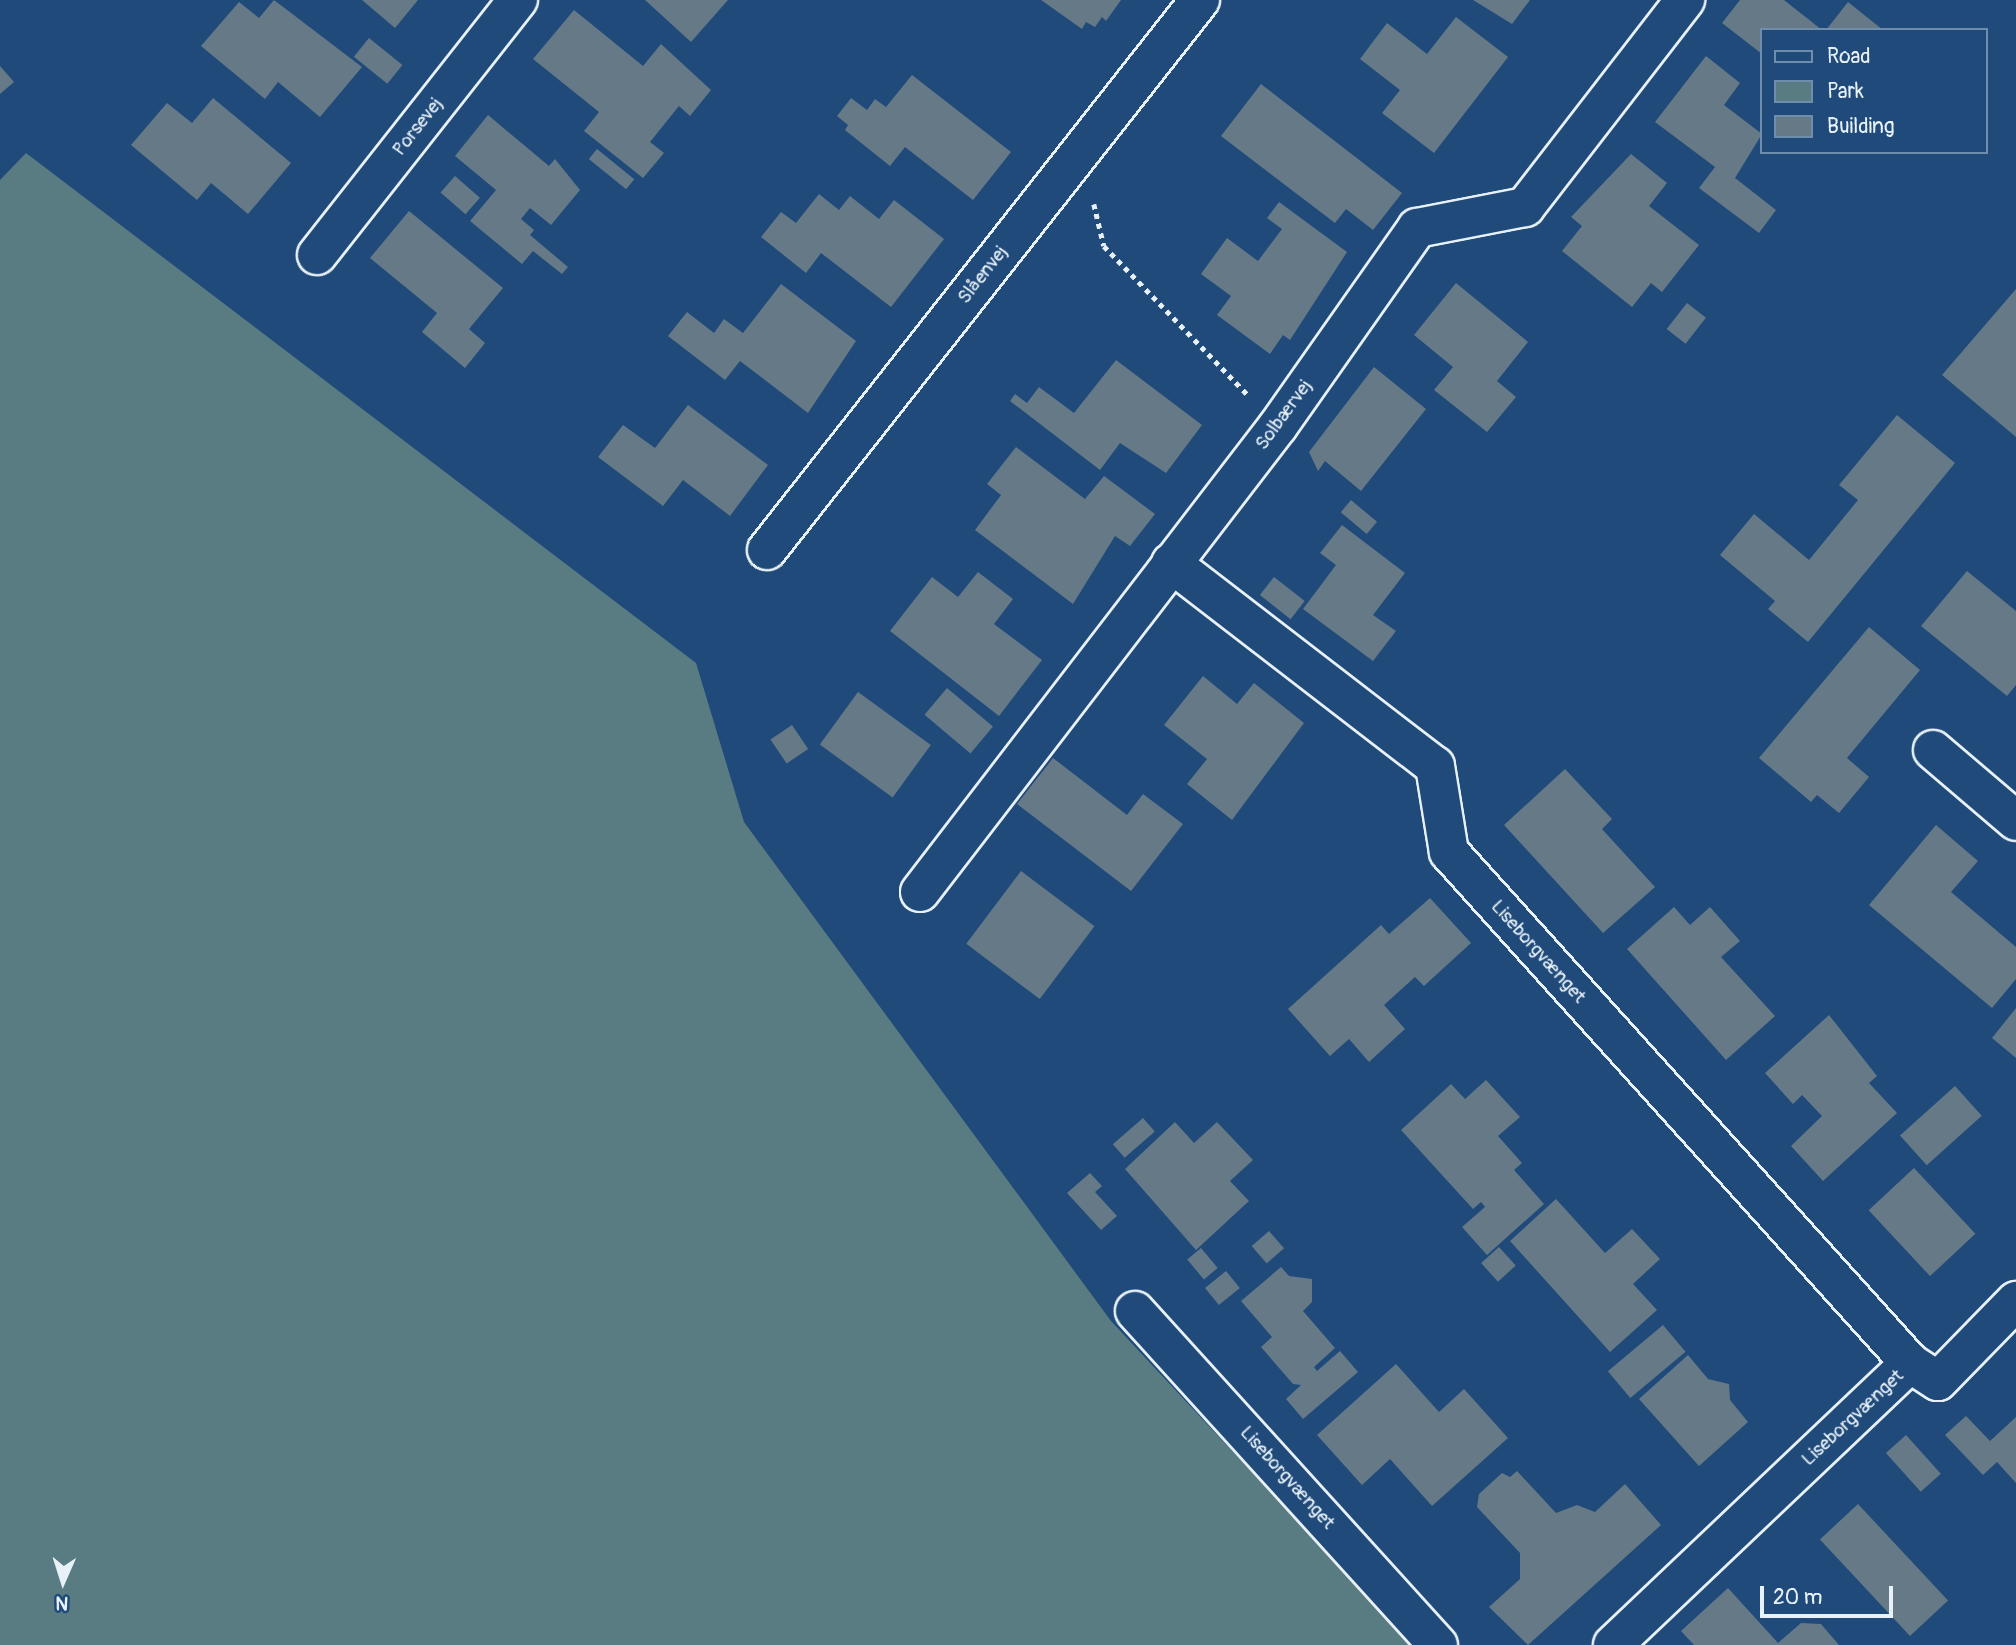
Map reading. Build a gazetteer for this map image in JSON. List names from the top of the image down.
{
  "streets": {
    "street": [
      "Porsevej",
      "Slåenvej",
      "Solbærvej",
      "Liseborgvænget"
    ]
  },
  "crossings": [
    ["Solbærvej", "Liseborgvænget"]
  ],
  "legend": ["Road", "Park", "Building"],
  "scale_bar": "20 m",
  "north": "bottom"
}
